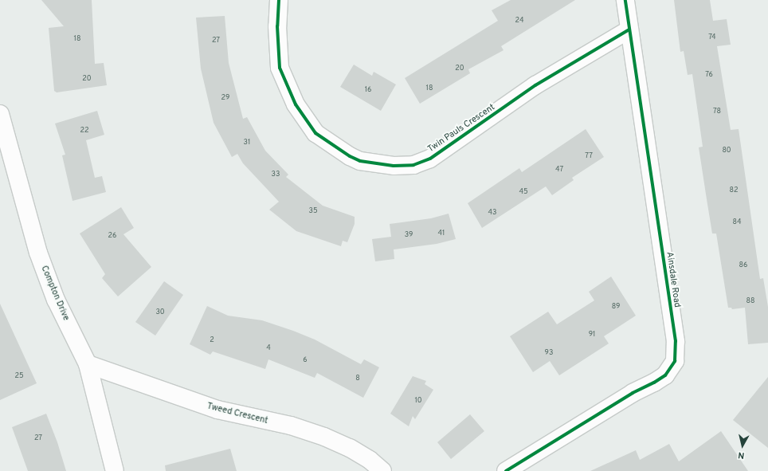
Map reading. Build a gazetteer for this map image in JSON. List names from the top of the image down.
{
  "streets": {
    "street": [
      "Twin Pauls Crescent",
      "Ainsdale Road",
      "Compton Drive",
      "Tweed Crescent"
    ]
  },
  "crossings": [
    ["Twin Pauls Crescent", "Ainsdale Road"],
    ["Compton Drive", "Tweed Crescent"]
  ],
  "house_numbers": [
    "24",
    "74",
    "18",
    "27",
    "20",
    "76",
    "20",
    "18",
    "16",
    "29",
    "78",
    "22",
    "31",
    "80",
    "77",
    "47",
    "33",
    "82",
    "45",
    "35",
    "43",
    "84",
    "41",
    "39",
    "26",
    "86",
    "88",
    "89",
    "30",
    "91",
    "2",
    "4",
    "93",
    "6",
    "25",
    "8",
    "10",
    "27"
  ],
  "north": "bottom"
}
